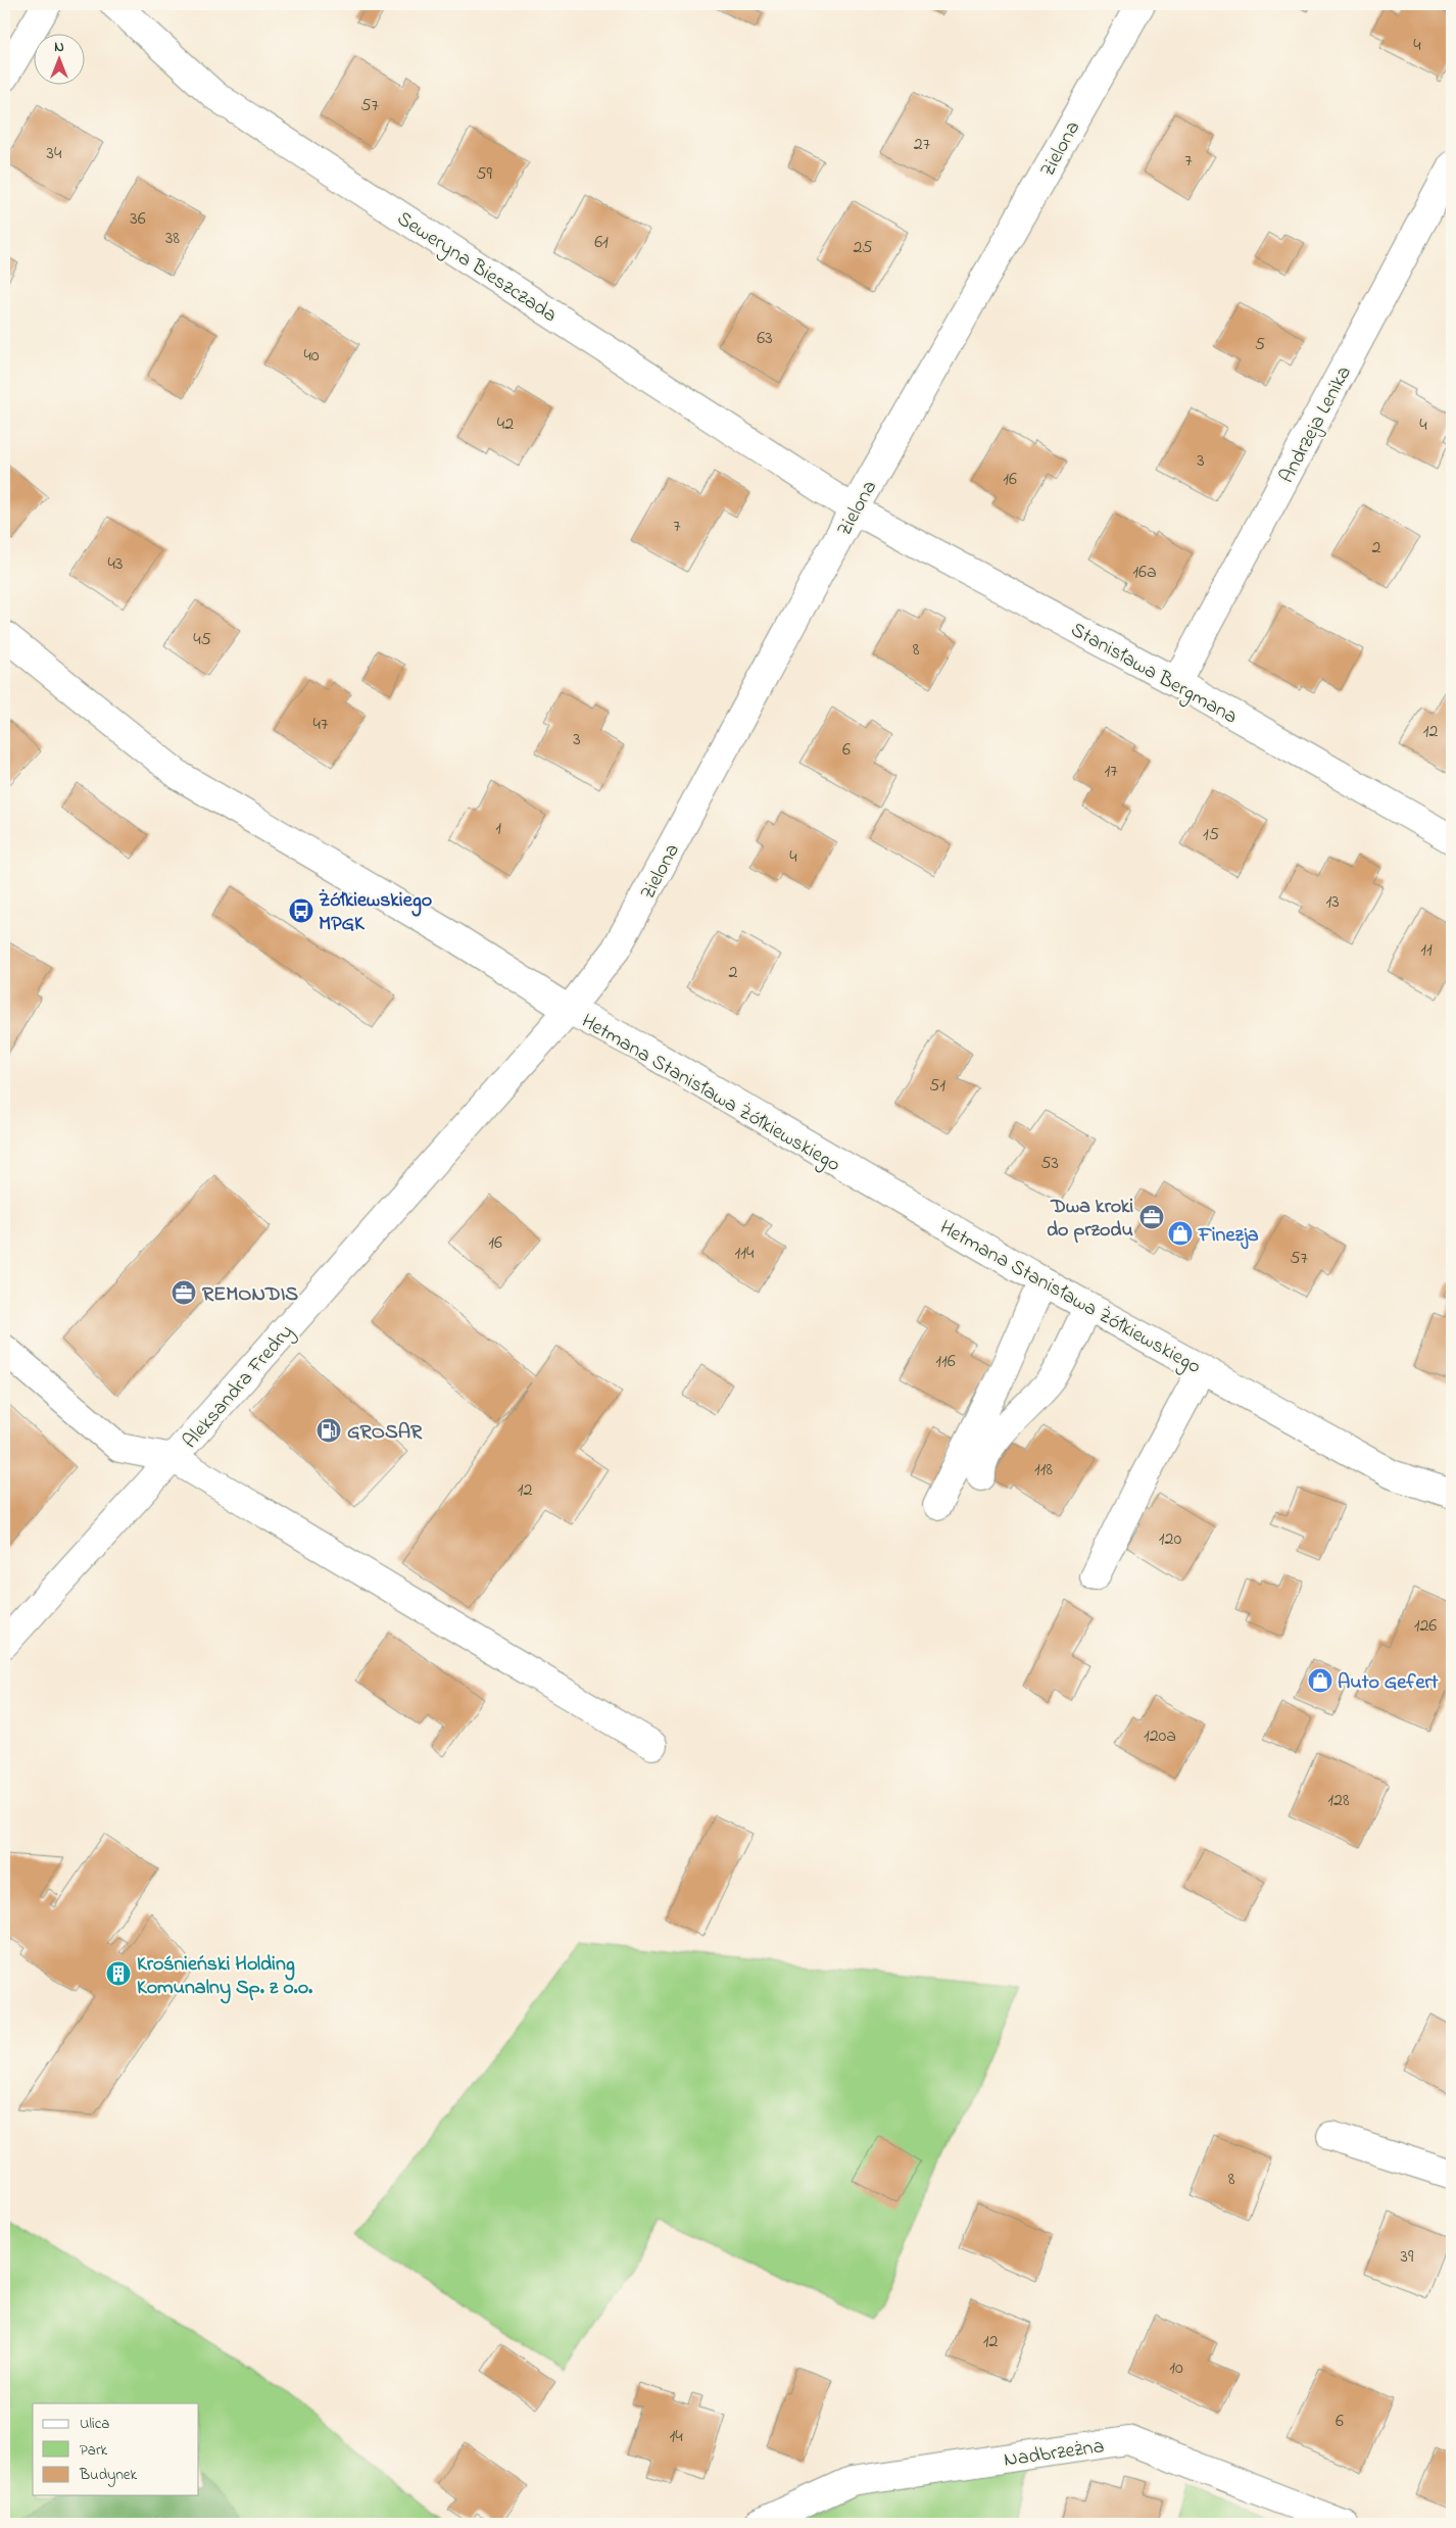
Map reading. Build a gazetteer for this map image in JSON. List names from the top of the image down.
{
  "streets": {
    "street": [
      "Zielona",
      "Seweryna Bieszczada",
      "Andrzeja Lenika",
      "Stanisława Bergmana",
      "Hetmana Stanisława Żółkiewskiego",
      "Aleksandra Fredry",
      "Nadbrzeżna"
    ]
  },
  "crossings": [
    ["Zielona", "Seweryna Bieszczada"],
    ["Zielona", "Stanisława Bergmana"],
    ["Zielona", "Hetmana Stanisława Żółkiewskiego"],
    ["Zielona", "Aleksandra Fredry"],
    ["Seweryna Bieszczada", "Stanisława Bergmana"],
    ["Andrzeja Lenika", "Stanisława Bergmana"],
    ["Hetmana Stanisława Żółkiewskiego", "Aleksandra Fredry"]
  ],
  "places": {
    "bus stop": ["Żółkiewskiego MPGK"],
    "office": ["Dwa kroki do przodu", "REMONDIS"],
    "shop": ["Finezja", "Auto Gefert"],
    "fuel station": ["GROSAR"],
    "building": ["Krośnieński Holding Komunalny Sp. z o.o."]
  },
  "house_numbers": [
    "4",
    "57",
    "27",
    "34",
    "7",
    "59",
    "36",
    "38",
    "61",
    "25",
    "63",
    "5",
    "40",
    "42",
    "4",
    "3",
    "16",
    "7",
    "2",
    "43",
    "16a",
    "45",
    "8",
    "47",
    "12",
    "3",
    "6",
    "17",
    "1",
    "15",
    "4",
    "13",
    "11",
    "2",
    "51",
    "53",
    "16",
    "114",
    "57",
    "116",
    "118",
    "12",
    "120",
    "126",
    "120a",
    "128",
    "8",
    "39",
    "12",
    "10",
    "6",
    "14"
  ],
  "legend": ["Ulica", "Park", "Budynek"],
  "north": "top"
}
